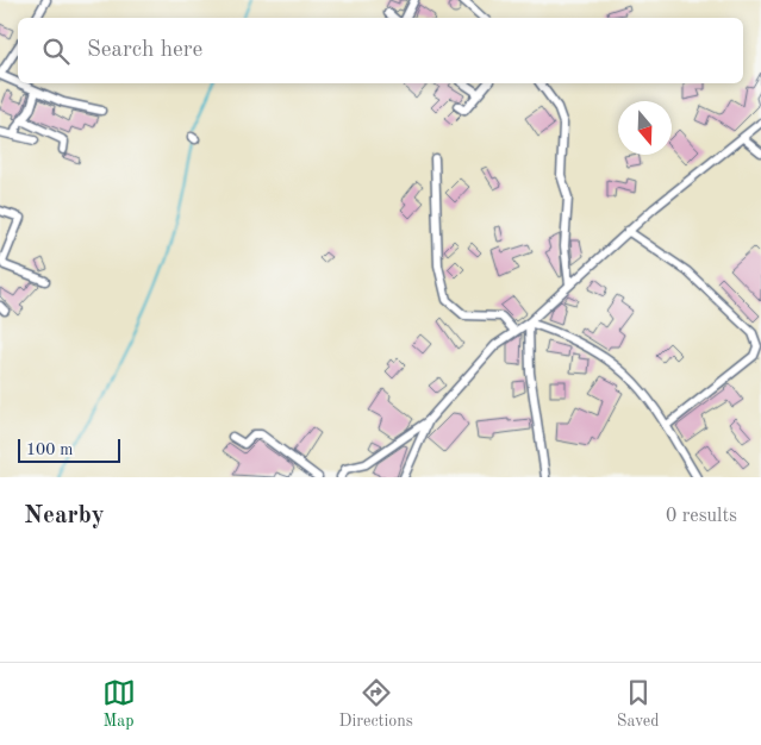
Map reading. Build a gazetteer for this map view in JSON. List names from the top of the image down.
{
  "scale_bar": "100 m",
  "north": "bottom",
  "page": {
    "search": "Search here",
    "scale": "100 m",
    "heading": ["Nearby", "0 results"],
    "nav": ["Map", "Directions", "Saved"]
  }
}
